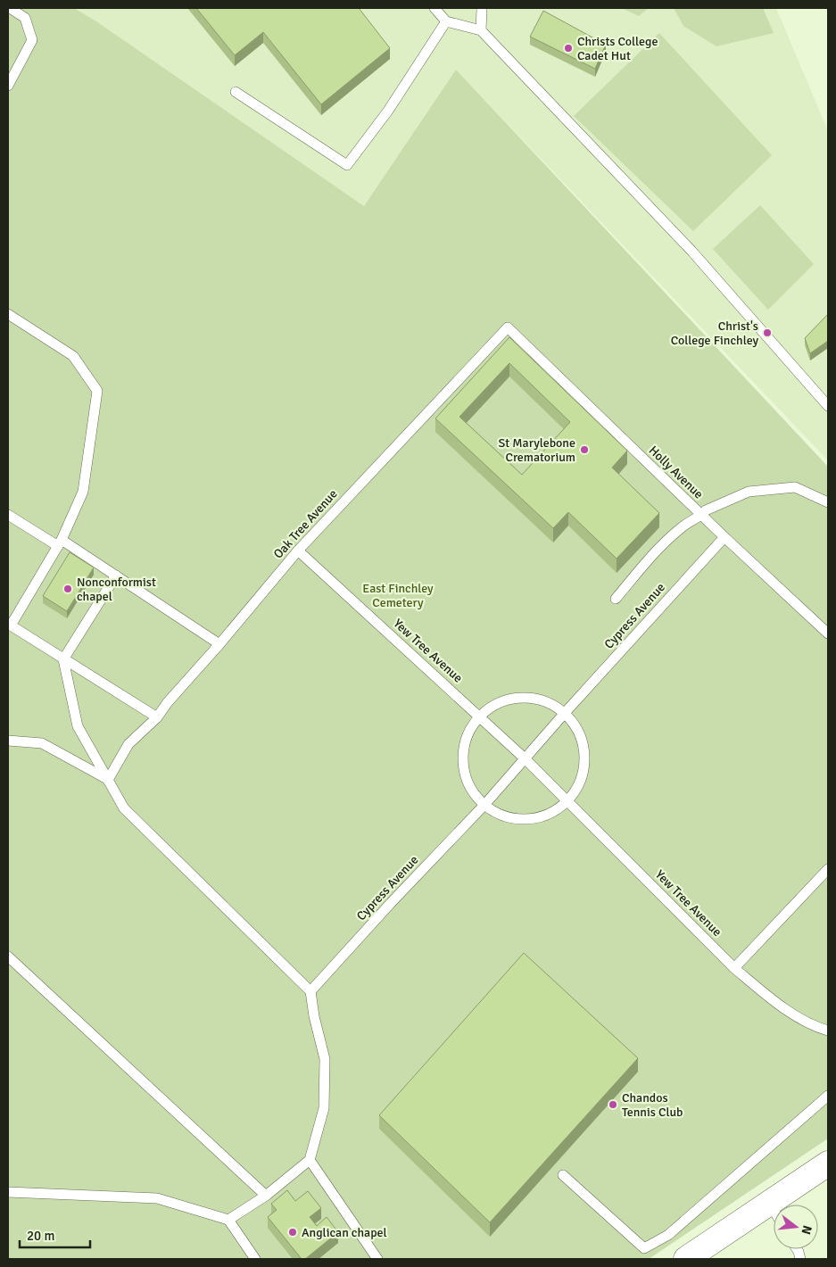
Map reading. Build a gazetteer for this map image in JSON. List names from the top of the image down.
{
  "streets": {
    "lane": [
      "Holly Avenue",
      "Oak Tree Avenue",
      "Cypress Avenue",
      "Yew Tree Avenue"
    ]
  },
  "crossings": [
    ["Holly Avenue", "Oak Tree Avenue"],
    ["Holly Avenue", "Cypress Avenue"],
    ["Oak Tree Avenue", "Yew Tree Avenue"],
    ["Cypress Avenue", "Yew Tree Avenue"]
  ],
  "parks": ["East Finchley Cemetery"],
  "places": [
    "Christs College Cadet Hut",
    "Christ's College Finchley",
    "St Marylebone Crematorium",
    "Nonconformist chapel",
    "Chandos Tennis Club",
    "Anglican chapel"
  ],
  "scale_bar": "20 m",
  "north": "right"
}
